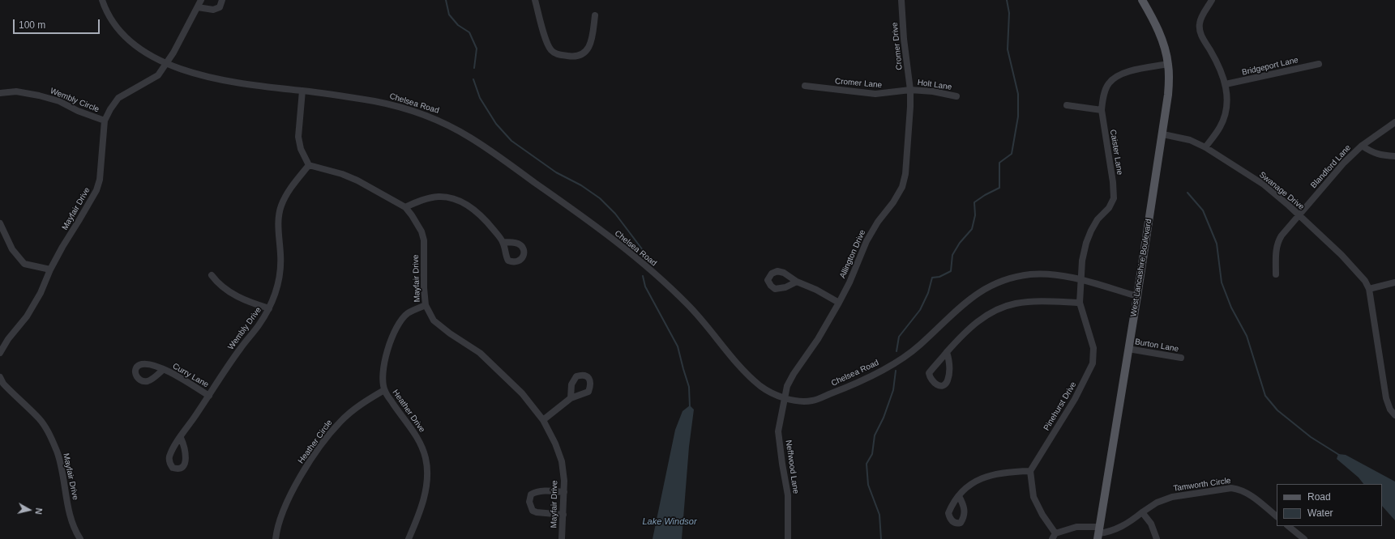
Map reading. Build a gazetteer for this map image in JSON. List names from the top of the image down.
{
  "streets": {
    "main road": ["West Lancashire Boulevard"],
    "street": [
      "Cromer Drive",
      "Bridgeport Lane",
      "Cromer Lane",
      "Holt Lane",
      "Wembly Circle",
      "Chelsea Road",
      "Caister Lane",
      "Blandford Lane",
      "Swanage Drive",
      "Mayfair Drive",
      "Allington Drive",
      "Wembly Drive",
      "Burton Lane",
      "Curry Lane",
      "Pinehurst Drive",
      "Heather Drive",
      "Heather Circle",
      "Neffwood Lane",
      "Tamworth Circle"
    ]
  },
  "crossings": [
    ["Cromer Drive", "Cromer Lane"],
    ["Cromer Drive", "Holt Lane"],
    ["Cromer Drive", "Allington Drive"],
    ["Cromer Lane", "Holt Lane"],
    ["Cromer Lane", "Allington Drive"],
    ["Holt Lane", "Allington Drive"],
    ["Wembly Circle", "Mayfair Drive"],
    ["Chelsea Road", "Caister Lane"],
    ["Chelsea Road", "Mayfair Drive"],
    ["Chelsea Road", "Allington Drive"],
    ["Chelsea Road", "West Lancashire Boulevard"],
    ["Chelsea Road", "Pinehurst Drive"],
    ["Chelsea Road", "Neffwood Lane"],
    ["Caister Lane", "West Lancashire Boulevard"],
    ["Caister Lane", "Pinehurst Drive"],
    ["Blandford Lane", "Swanage Drive"],
    ["Swanage Drive", "West Lancashire Boulevard"],
    ["Mayfair Drive", "Wembly Drive"],
    ["Mayfair Drive", "Heather Drive"],
    ["Allington Drive", "Neffwood Lane"],
    ["West Lancashire Boulevard", "Burton Lane"],
    ["West Lancashire Boulevard", "Tamworth Circle"],
    ["Wembly Drive", "Curry Lane"],
    ["Heather Drive", "Heather Circle"]
  ],
  "water": ["Lake Windsor"],
  "legend": ["Road", "Water"],
  "scale_bar": "100 m",
  "north": "right"
}
